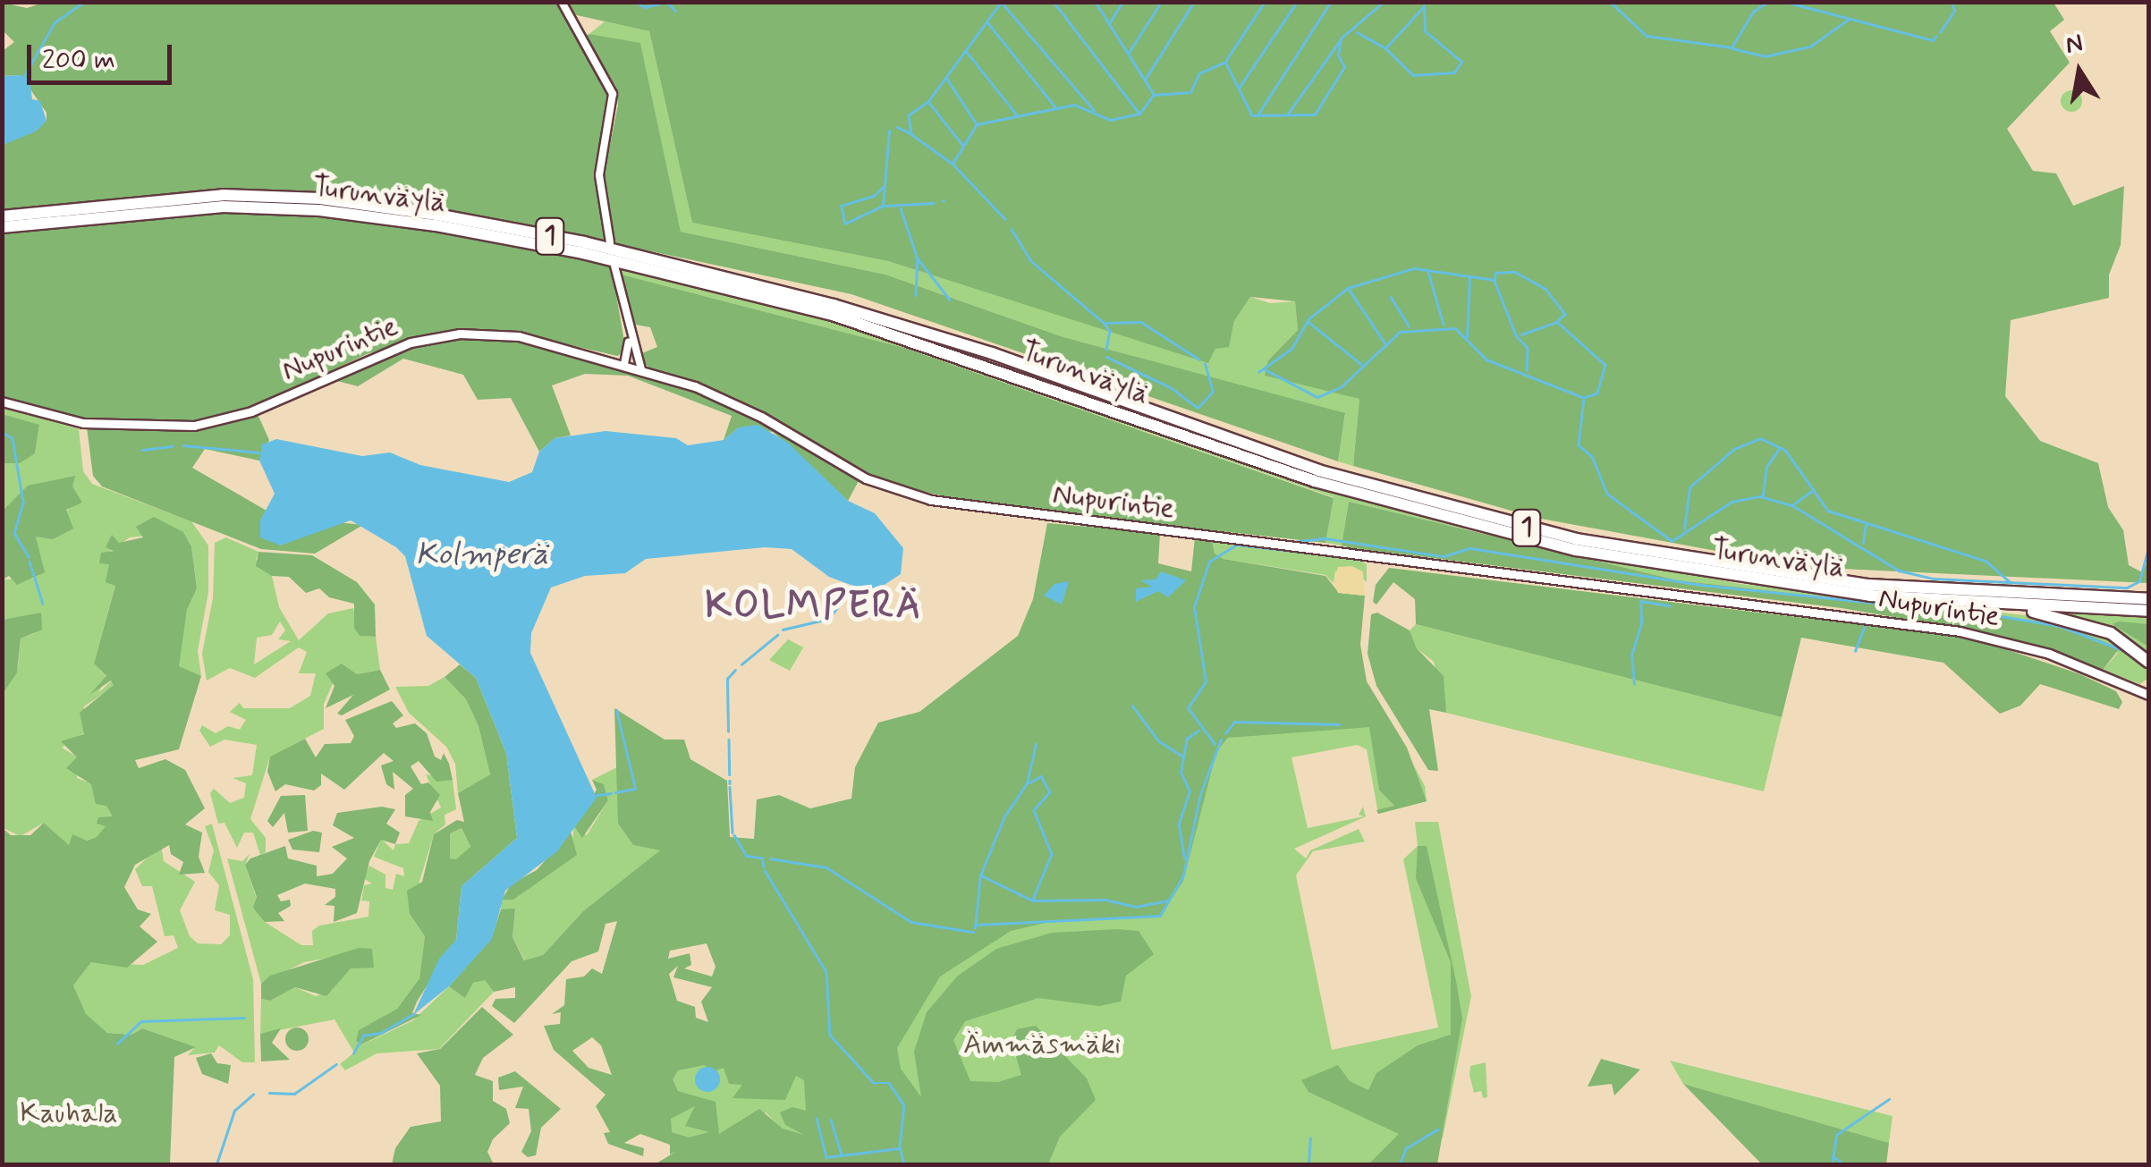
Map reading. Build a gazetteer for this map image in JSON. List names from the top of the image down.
{
  "streets": {
    "highway": ["Turunväylä", "1"],
    "main road": ["Nupurintie"]
  },
  "districts": ["KOLMPERÄ"],
  "water": ["Kolmperä"],
  "parks": ["Ämmäsmäki", "Kauhala"],
  "scale_bar": "200 m",
  "north": "top"
}
